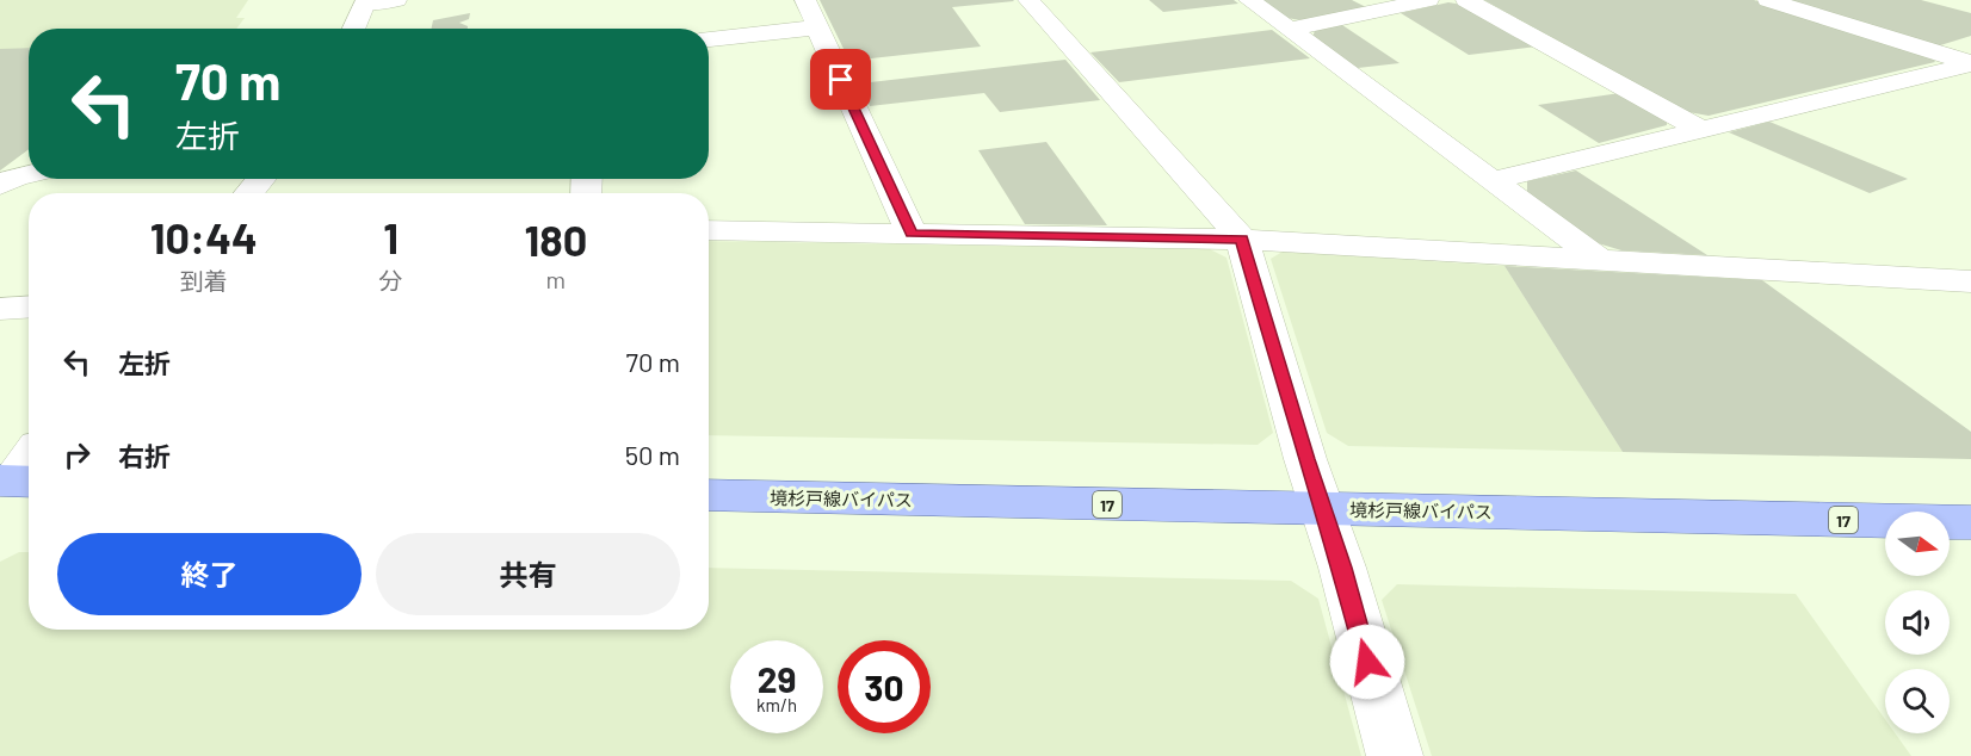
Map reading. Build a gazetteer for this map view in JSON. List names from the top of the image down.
{
  "streets": {
    "main road": ["境杉戸線バイパス", "17"]
  },
  "north": "right",
  "page": {
    "turn": ["70 m", "左折"],
    "eta": [
      "10:44",
      "到着",
      "1",
      "分",
      "180",
      "m"
    ],
    "list": [
      {
        "name": "左折",
        "value": "70 m"
      },
      {
        "name": "右折",
        "value": "50 m"
      }
    ],
    "buttons": ["終了", "共有"],
    "speed": "29 km/h",
    "limit": "30"
  }
}
